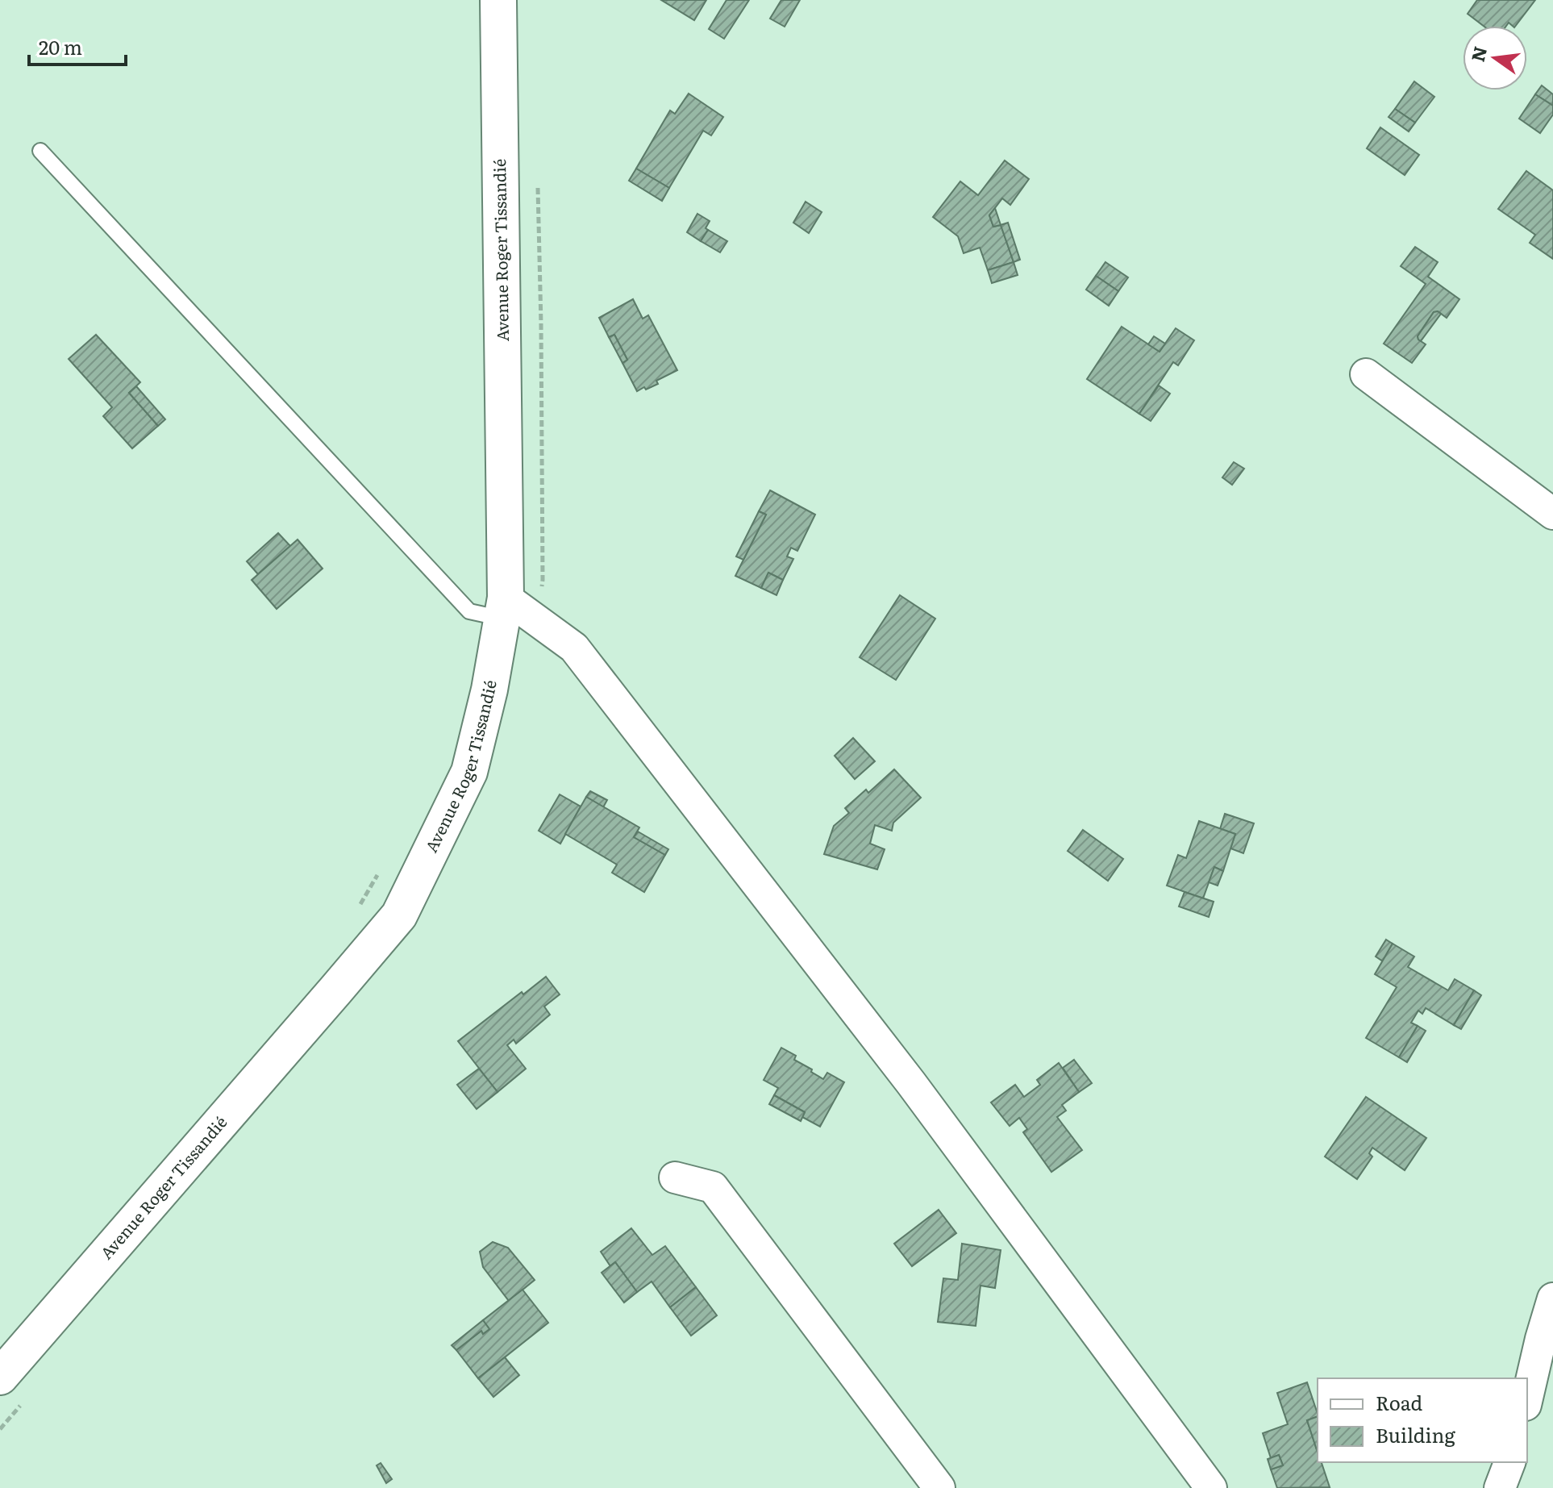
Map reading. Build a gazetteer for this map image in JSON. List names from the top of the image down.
{
  "streets": {
    "main road": ["Avenue Roger Tissandié"]
  },
  "legend": ["Road", "Building"],
  "scale_bar": "20 m",
  "north": "left"
}
